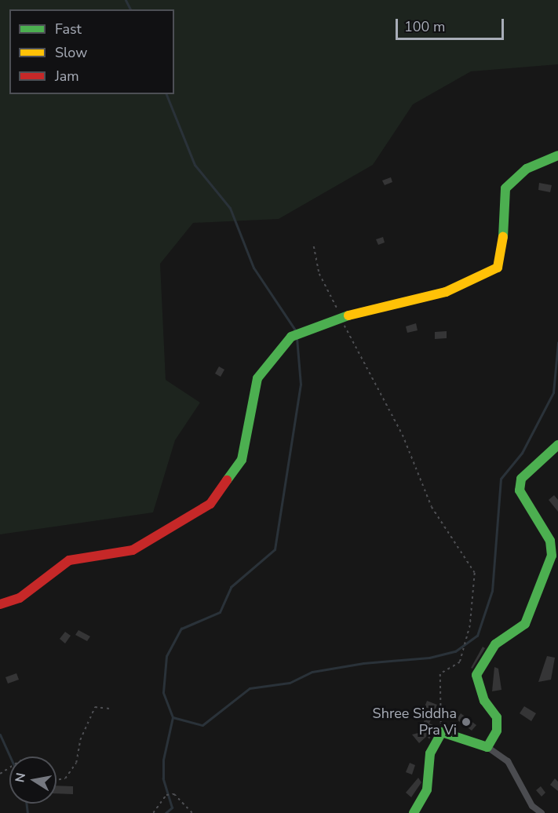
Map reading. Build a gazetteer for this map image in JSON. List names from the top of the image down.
{
  "places": ["Shree Siddha Pra Vi"],
  "legend": ["Fast", "Slow", "Jam"],
  "scale_bar": "100 m",
  "north": "left"
}
